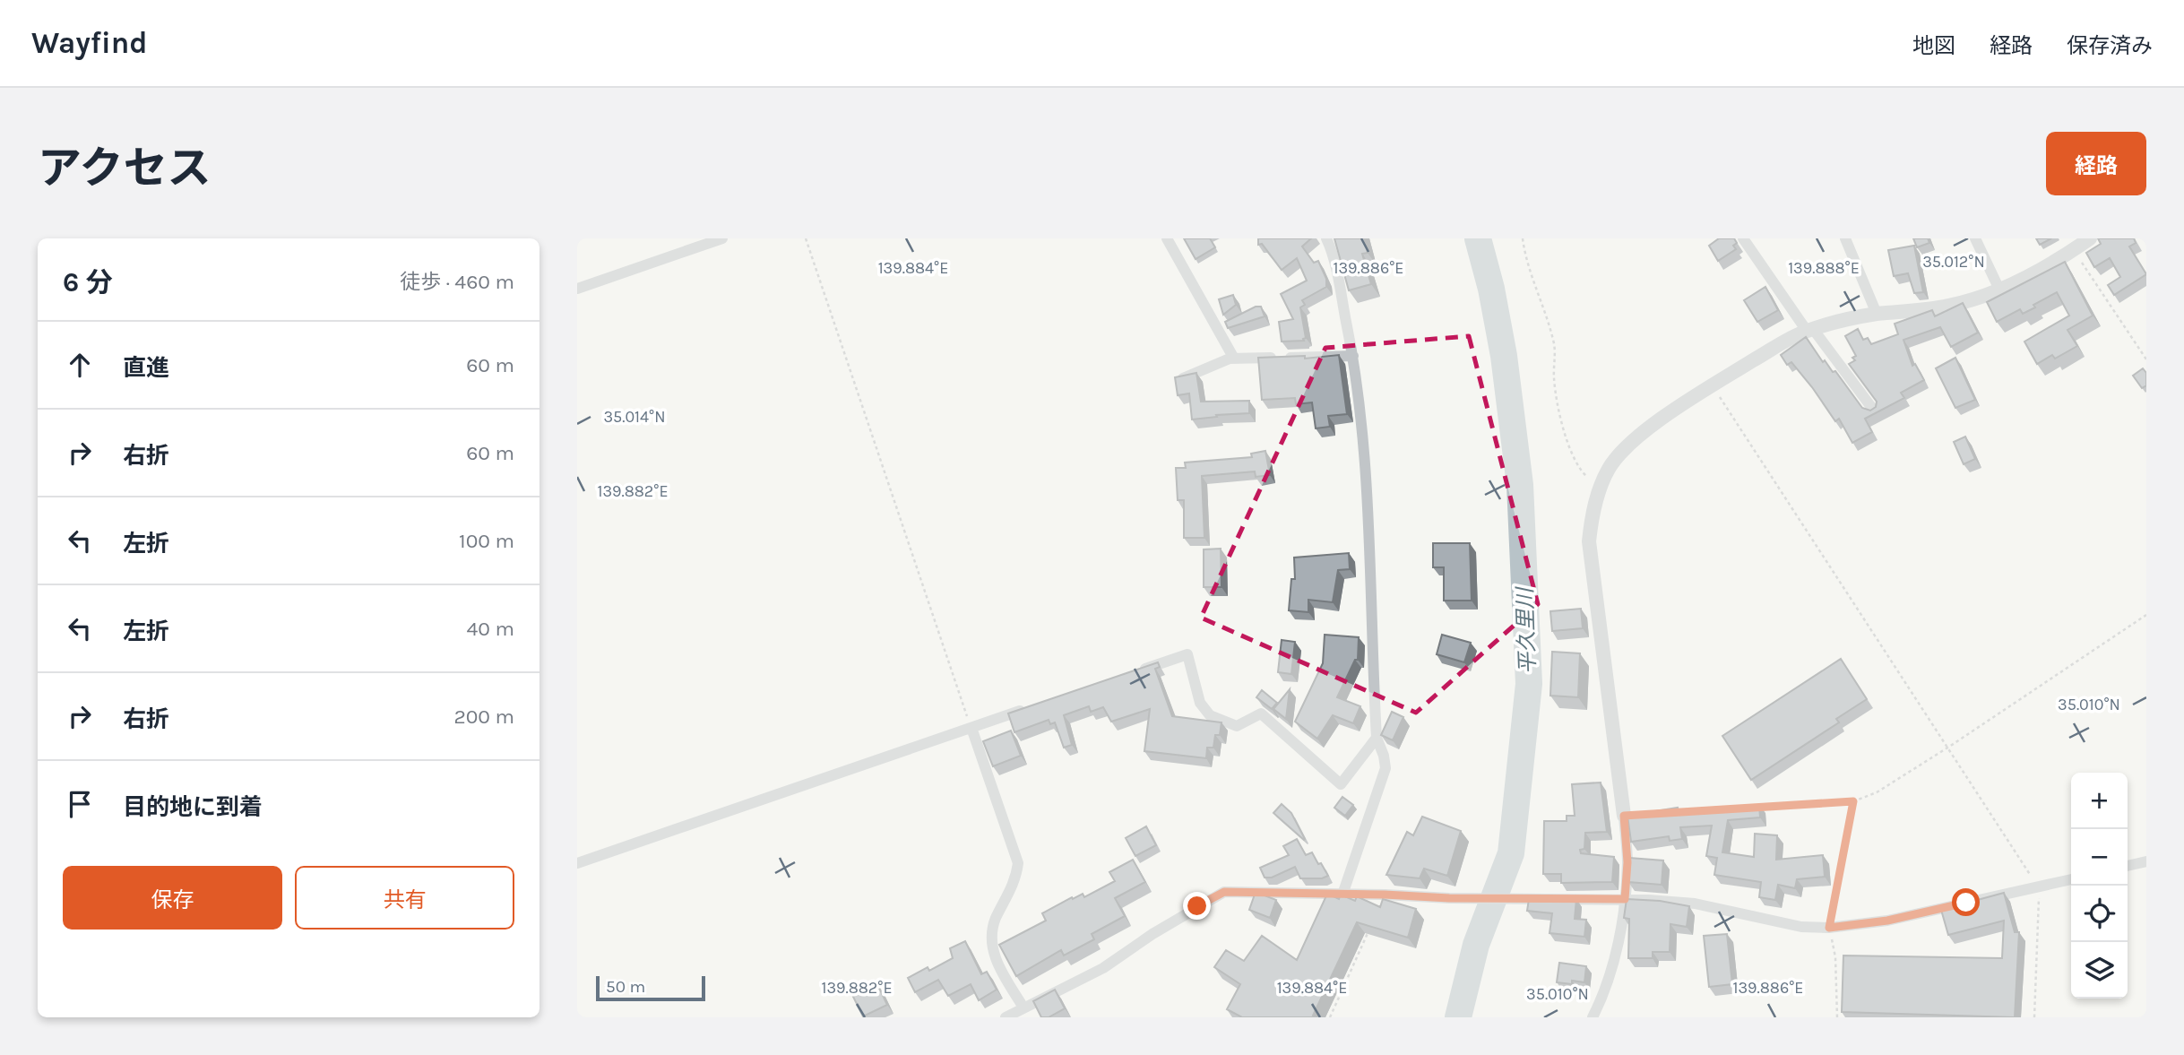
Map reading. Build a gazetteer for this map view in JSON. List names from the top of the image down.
{
  "water": ["平久里川"],
  "scale_bar": "50 m",
  "page": {
    "header": "Wayfind",
    "nav": ["地図", "経路", "保存済み"],
    "title": "アクセス",
    "buttons": [
      "経路",
      ["保存", "共有"]
    ],
    "heading": ["6 分", "徒歩 · 460 m"],
    "list": [
      ["直進", "60 m"],
      ["右折", "60 m"],
      ["左折", "100 m"],
      ["左折", "40 m"],
      ["右折", "200 m"],
      "目的地に到着"
    ],
    "map_buttons": ["+", "−"],
    "scale": "50 m"
  },
  "coordinates": [
    "35.012°N",
    "139.884°E",
    "139.886°E",
    "139.888°E",
    "35.014°N",
    "139.882°E",
    "35.010°N"
  ]
}
